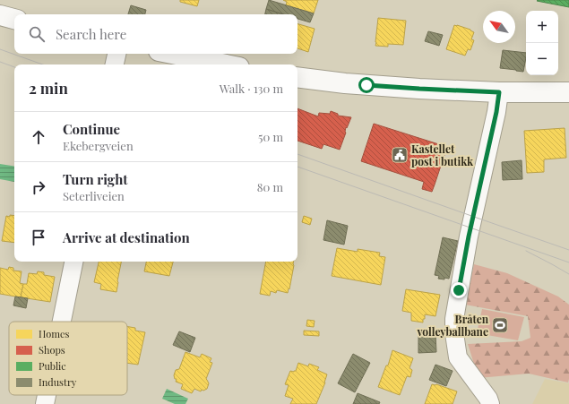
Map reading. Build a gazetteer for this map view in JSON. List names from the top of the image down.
{
  "places": {
    "public building": ["Kastellet post i butikk"],
    "sports": ["Bråten volleyballbane"]
  },
  "legend": [
    "Homes",
    "Shops",
    "Public",
    "Industry"
  ],
  "north": "top left",
  "page": {
    "map_buttons": ["+", "−"],
    "search": "Search here",
    "heading": ["2 min", "Walk · 130 m"],
    "list": [
      ["Continue", "Ekebergveien", "50 m"],
      ["Turn right", "Seterliveien", "80 m"],
      "Arrive at destination"
    ]
  }
}
